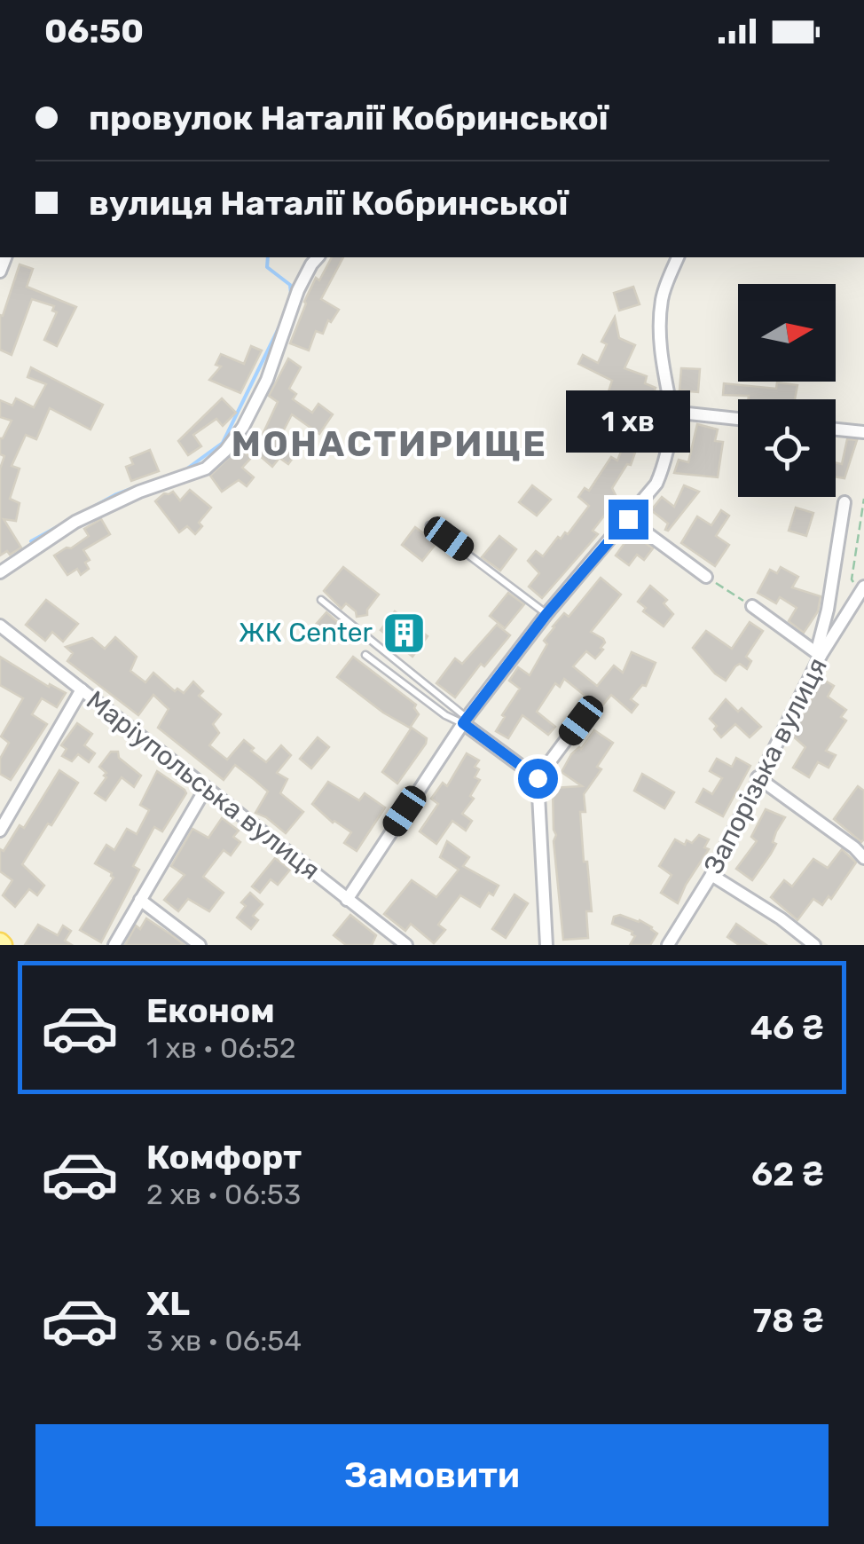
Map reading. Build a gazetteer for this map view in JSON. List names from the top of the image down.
{
  "streets": {
    "street": ["Запорізька вулиця", "Маріупольська вулиця"]
  },
  "districts": ["МОНАСТИРИЩЕ"],
  "places": {
    "building": ["ЖК Center"]
  },
  "north": "right",
  "page": {
    "status": "06:50",
    "banner": ["провулок Наталії Кобринської", "вулиця Наталії Кобринської"],
    "bubble": "1 хв",
    "list": [
      {
        "name": "Економ",
        "note": "1 хв · 06:52",
        "value": "46 ₴"
      },
      {
        "name": "Комфорт",
        "note": "2 хв · 06:53",
        "value": "62 ₴"
      },
      {
        "name": "XL",
        "note": "3 хв · 06:54",
        "value": "78 ₴"
      }
    ],
    "buttons": "Замовити"
  }
}
